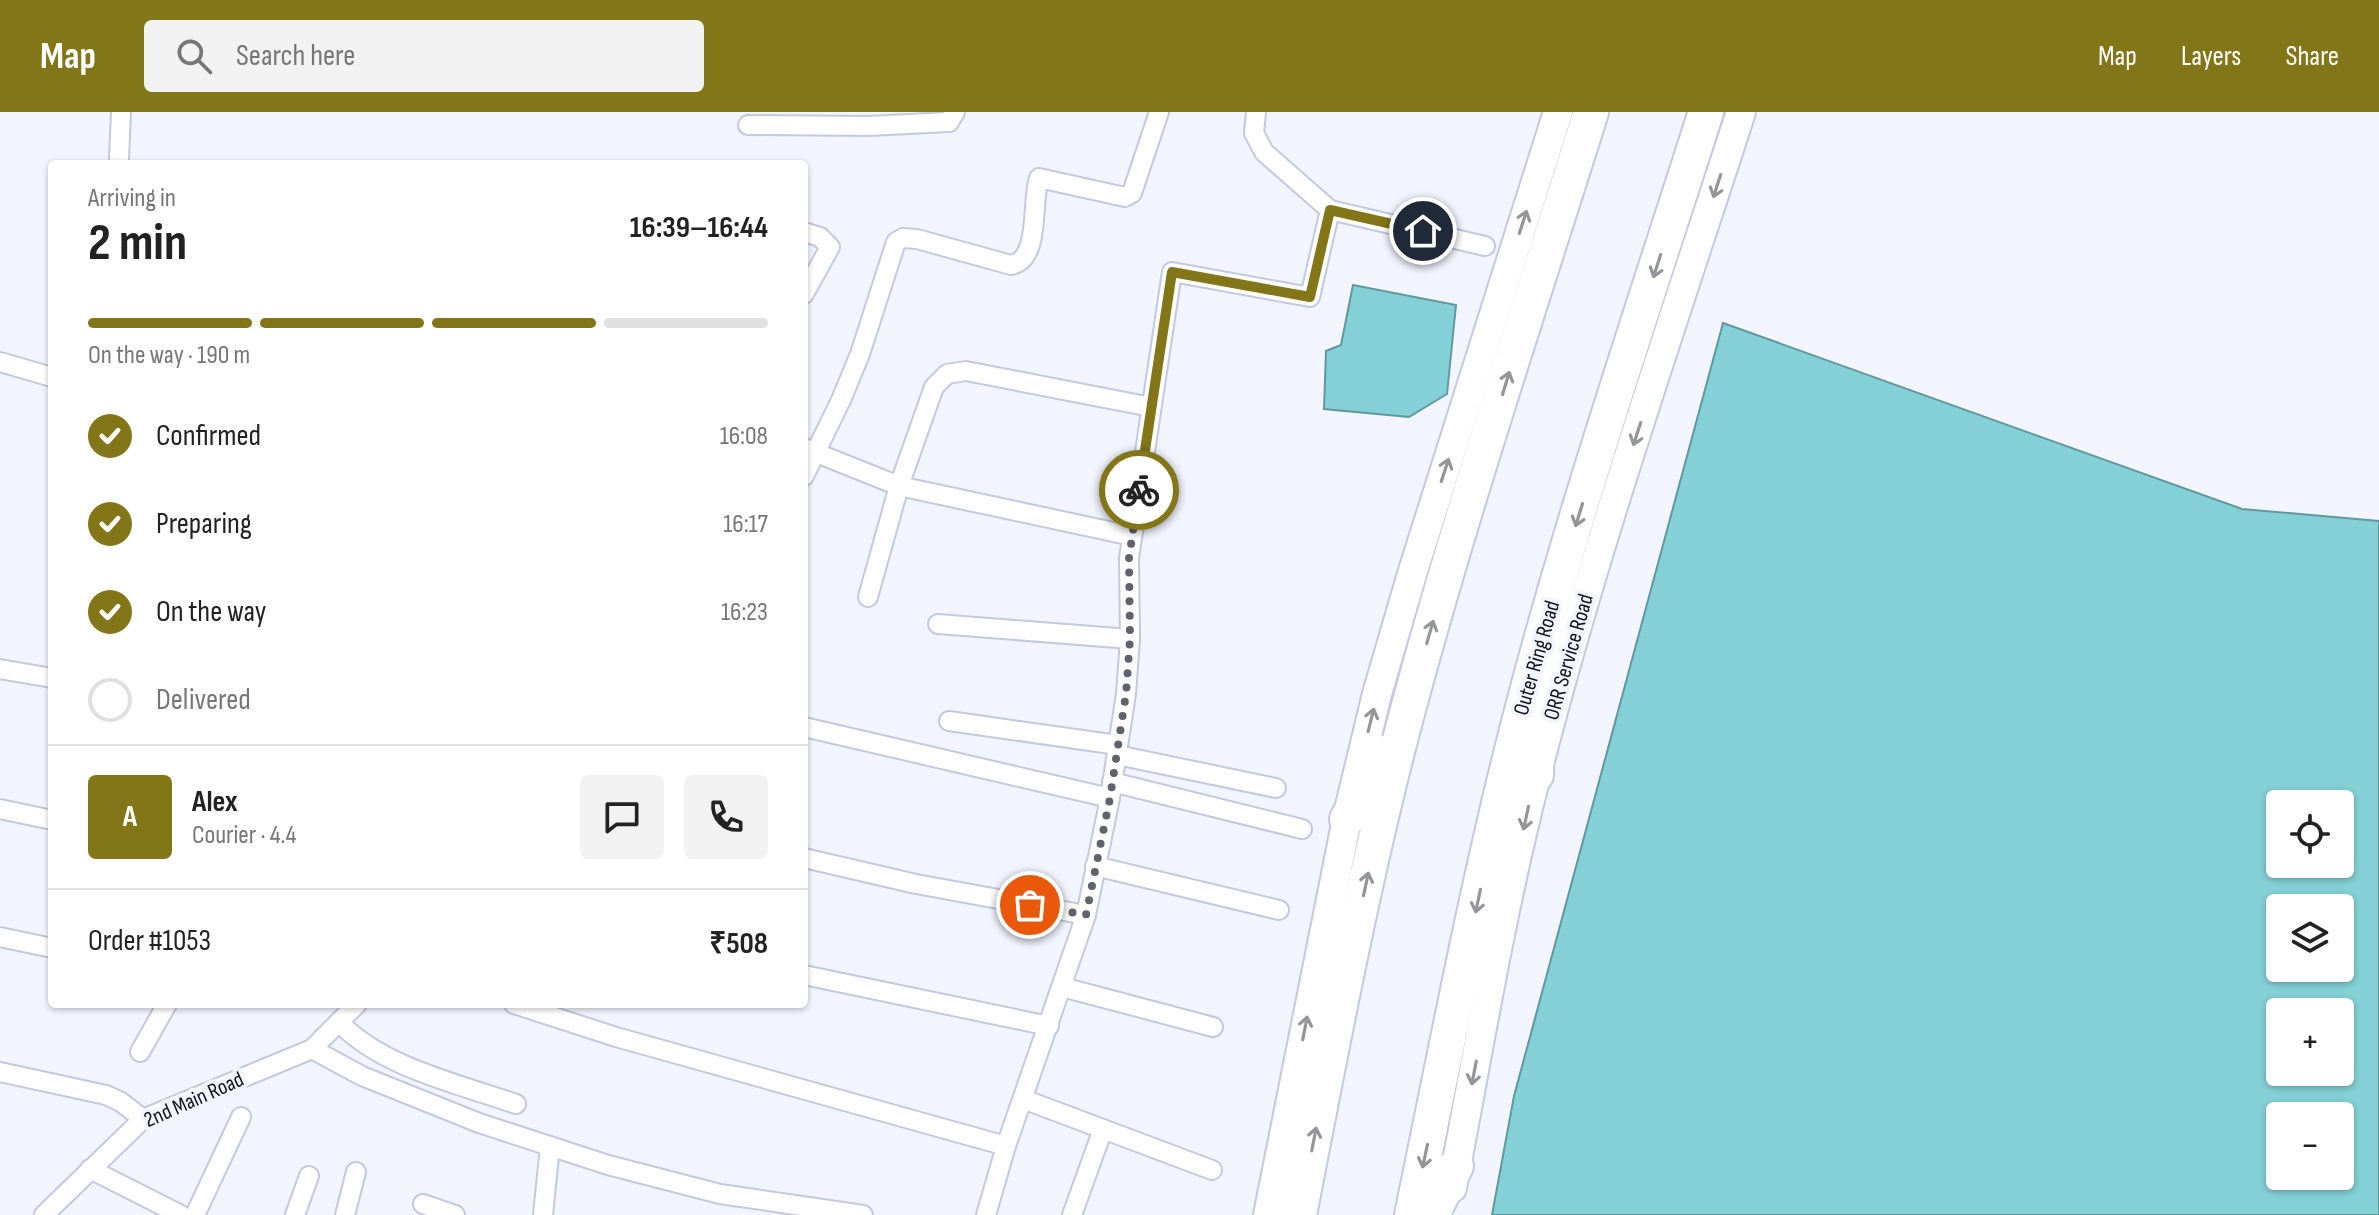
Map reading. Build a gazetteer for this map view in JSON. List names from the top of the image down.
{
  "streets": {
    "highway": ["Outer Ring Road"],
    "main road": ["ORR Service Road"],
    "street": ["2nd Main Road"]
  },
  "page": {
    "header": "Map",
    "search": "Search here",
    "nav": ["Map", "Layers", "Share"],
    "heading": ["2 min", "Arriving in", "16:39–16:44"],
    "panel": [
      "Alex",
      "Courier · 4.4",
      "Order #1053",
      "₹508"
    ],
    "bar": "On the way · 190 m",
    "list": [
      ["Confirmed", "16:08"],
      ["Preparing", "16:17"],
      ["On the way", "16:23"],
      "Delivered"
    ],
    "round": "A",
    "map_buttons": ["+", "−"]
  }
}
